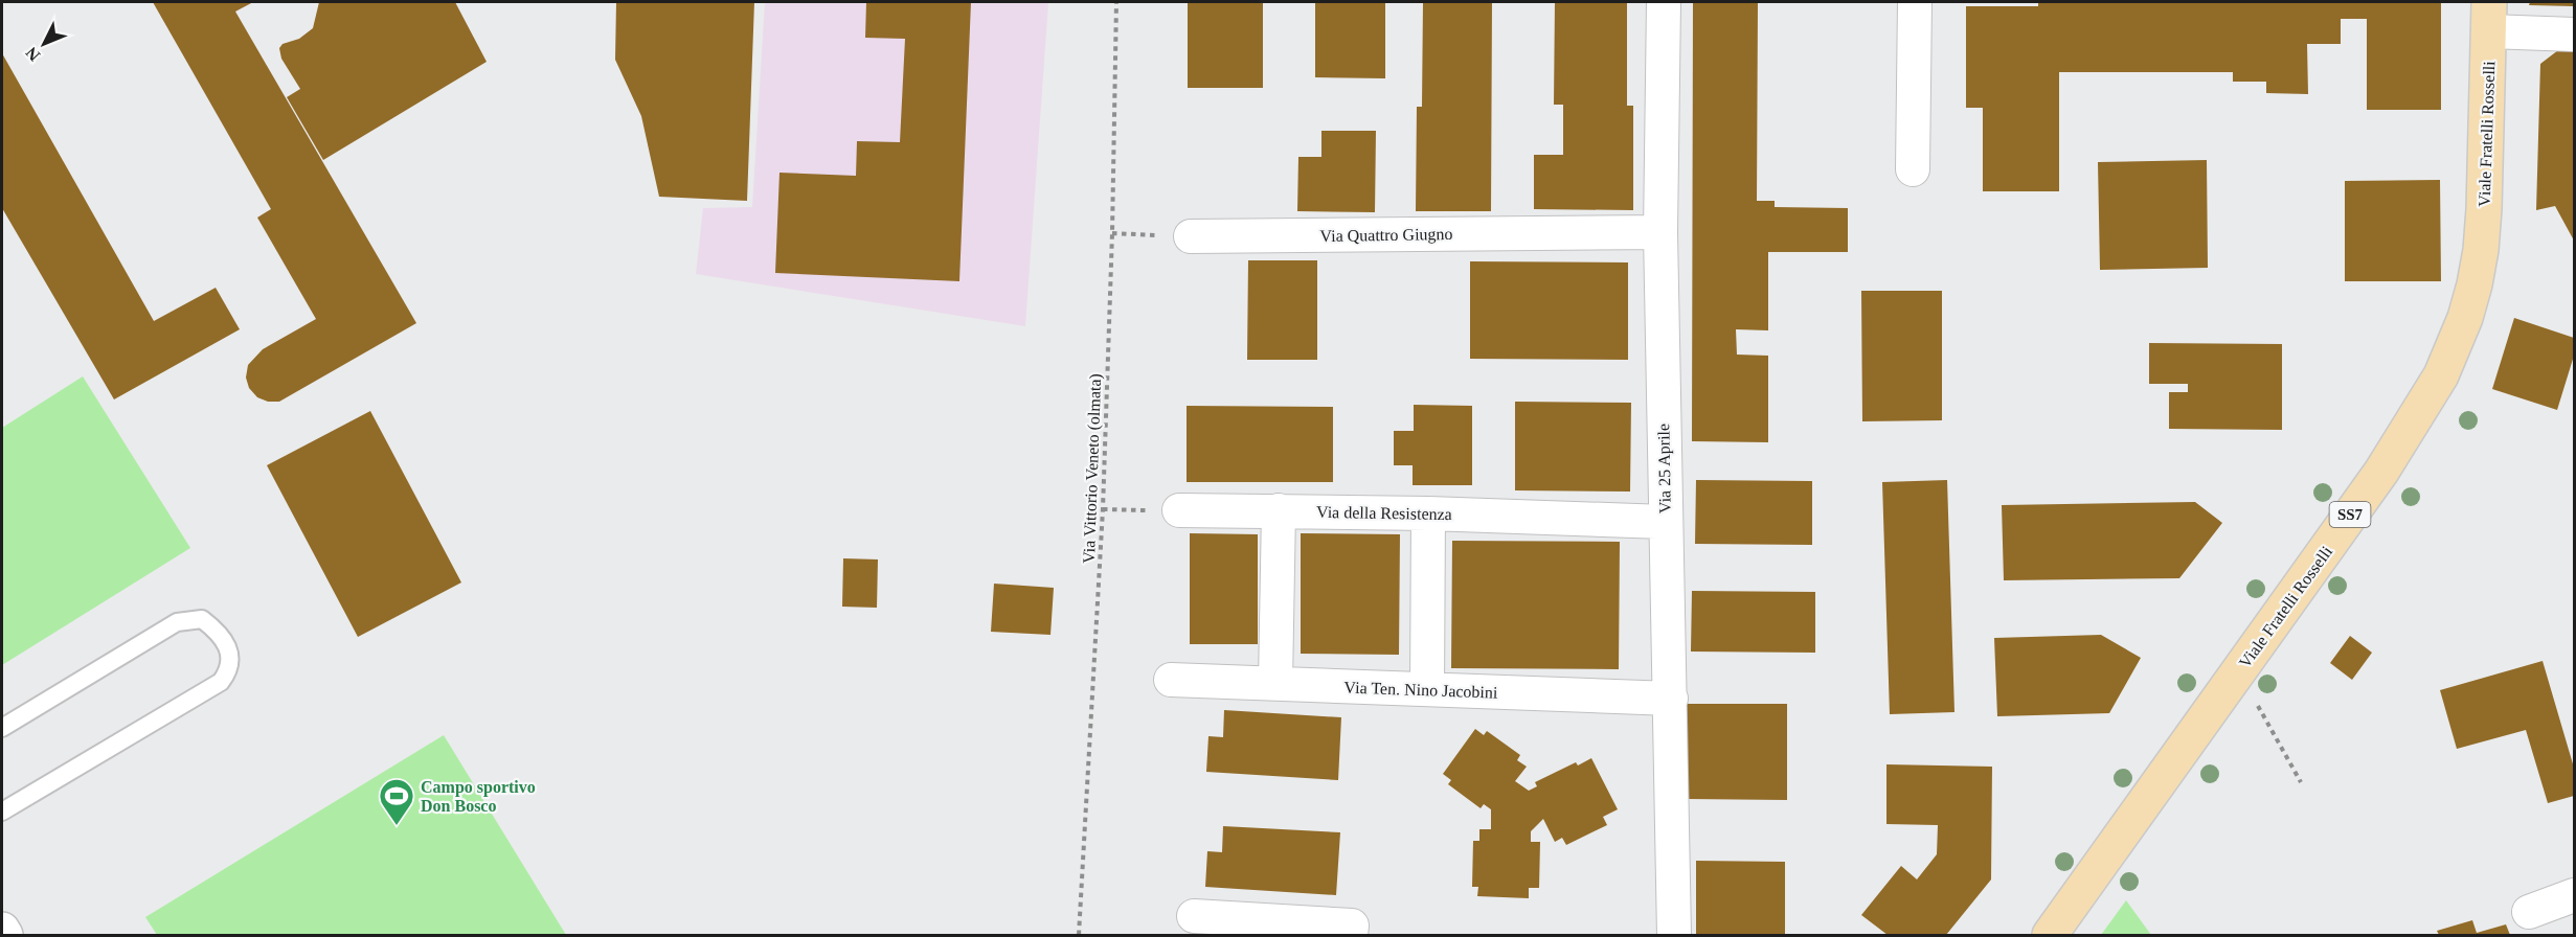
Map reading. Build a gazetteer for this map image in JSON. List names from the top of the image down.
{
  "streets": {
    "main road": ["Viale Fratelli Rosselli", "SS7"],
    "street": [
      "Via Quattro Giugno",
      "Via 25 Aprile",
      "Via della Resistenza",
      "Via Ten. Nino Jacobini"
    ],
    "path": ["Via Vittorio Veneto (olmata)"]
  },
  "crossings": [
    ["Via Quattro Giugno", "Via 25 Aprile"],
    ["Via 25 Aprile", "Via della Resistenza"],
    ["Via 25 Aprile", "Via Ten. Nino Jacobini"]
  ],
  "places": {
    "sports": ["Campo sportivo Don Bosco"]
  },
  "north": "bottom left"
}
